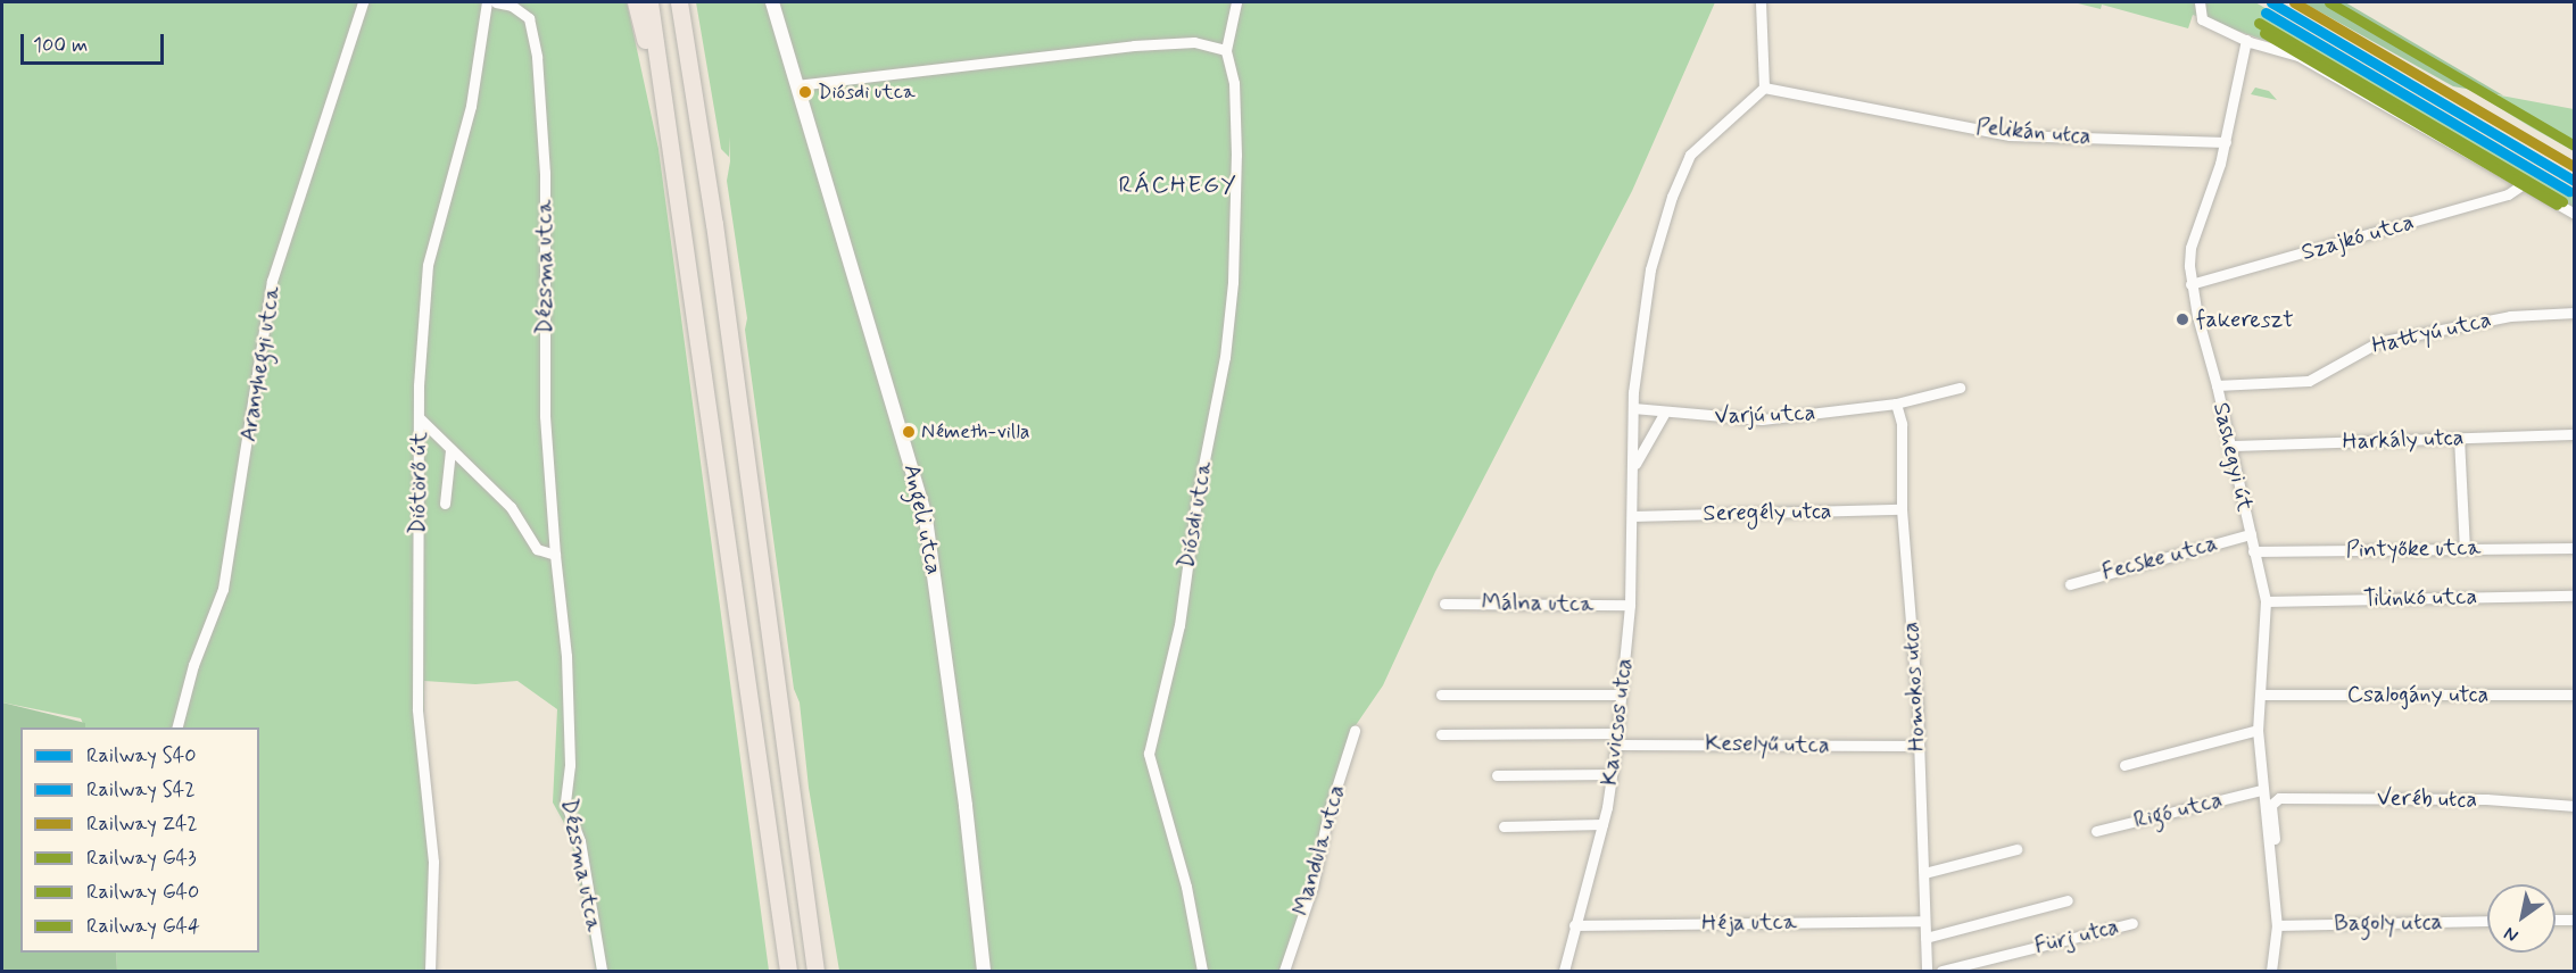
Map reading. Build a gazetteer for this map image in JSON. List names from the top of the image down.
{
  "streets": {
    "street": [
      "Pelikán utca",
      "Szajkó utca",
      "Dézsma utca",
      "Hattyú utca",
      "Aranyhegyi utca",
      "Varjú utca",
      "Harkály utca",
      "Sashegyi út",
      "Diótörő út",
      "Seregély utca",
      "Diósdi utca",
      "Angeli utca",
      "Pintyőke utca",
      "Fecske utca",
      "Tilinkó utca",
      "Málna utca",
      "Homokos utca",
      "Csalogány utca",
      "Kavicsos utca",
      "Keselyű utca",
      "Veréb utca",
      "Rigó utca",
      "Mandula utca",
      "Héja utca",
      "Bagoly utca",
      "Fürj utca"
    ]
  },
  "crossings": [
    ["Pelikán utca", "Sashegyi út"],
    ["Pelikán utca", "Kavicsos utca"],
    ["Szajkó utca", "Sashegyi út"],
    ["Hattyú utca", "Sashegyi út"],
    ["Varjú utca", "Homokos utca"],
    ["Varjú utca", "Kavicsos utca"],
    ["Harkály utca", "Sashegyi út"],
    ["Sashegyi út", "Pintyőke utca"],
    ["Sashegyi út", "Fecske utca"],
    ["Sashegyi út", "Tilinkó utca"],
    ["Sashegyi út", "Csalogány utca"],
    ["Sashegyi út", "Veréb utca"],
    ["Sashegyi út", "Rigó utca"],
    ["Sashegyi út", "Bagoly utca"],
    ["Seregély utca", "Homokos utca"],
    ["Seregély utca", "Kavicsos utca"],
    ["Málna utca", "Kavicsos utca"],
    ["Homokos utca", "Keselyű utca"],
    ["Homokos utca", "Héja utca"],
    ["Kavicsos utca", "Keselyű utca"],
    ["Kavicsos utca", "Héja utca"]
  ],
  "districts": ["RÁCHEGY"],
  "places": ["Diósdi utca", "fakereszt", "Németh-villa"],
  "lines": [
    "rail line S40",
    "rail line Z42",
    "rail line G40",
    "rail line S42",
    "rail line G43",
    "rail line G44"
  ],
  "legend": [
    "Railway S40",
    "Railway S42",
    "Railway Z42",
    "Railway G43",
    "Railway G40",
    "Railway G44"
  ],
  "scale_bar": "100 m",
  "north": "bottom left"
}
